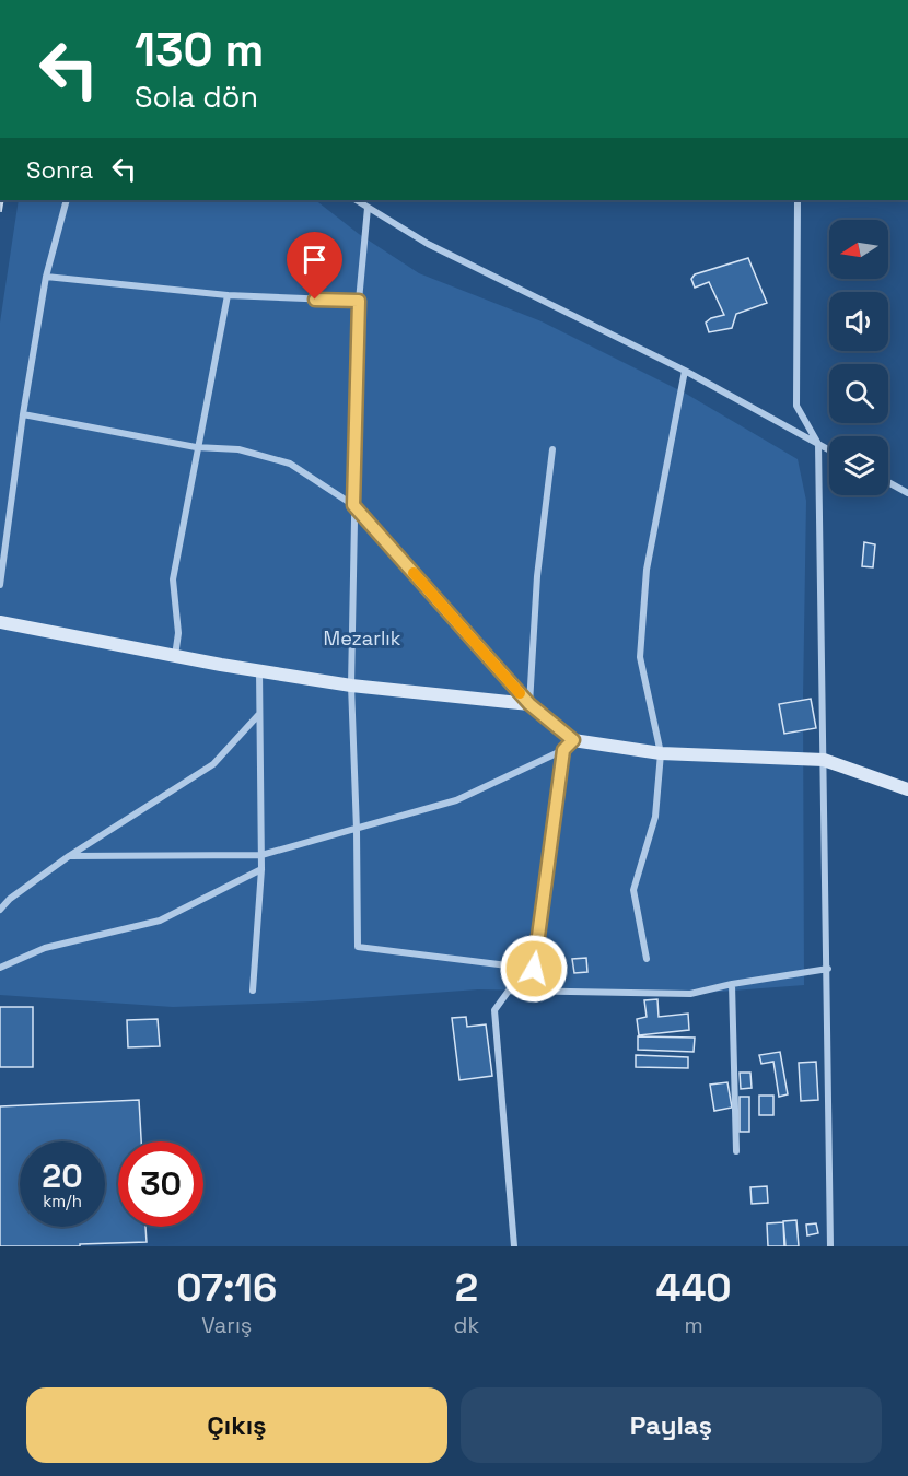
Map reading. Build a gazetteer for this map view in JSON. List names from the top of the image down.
{
  "parks": ["Mezarlık"],
  "north": "left",
  "page": {
    "turn": ["130 m", "Sola dön"],
    "then": "Sonra",
    "speed": "20 km/h",
    "limit": "30",
    "eta": [
      "07:16",
      "Varış",
      "2",
      "dk",
      "440",
      "m"
    ],
    "buttons": ["Çıkış", "Paylaş"]
  }
}
